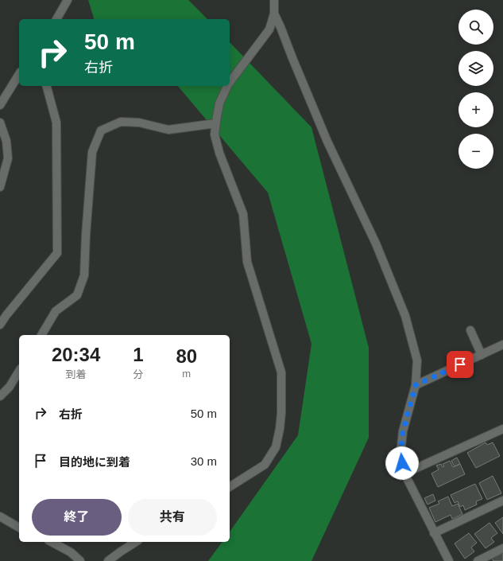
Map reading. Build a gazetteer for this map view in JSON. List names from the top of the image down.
{
  "page": {
    "map_buttons": ["+", "−"],
    "turn": ["50 m", "右折"],
    "eta": [
      "20:34",
      "到着",
      "1",
      "分",
      "80",
      "m"
    ],
    "list": [
      {
        "name": "右折",
        "value": "50 m"
      },
      {
        "name": "目的地に到着",
        "value": "30 m"
      }
    ],
    "buttons": ["終了", "共有"]
  }
}
